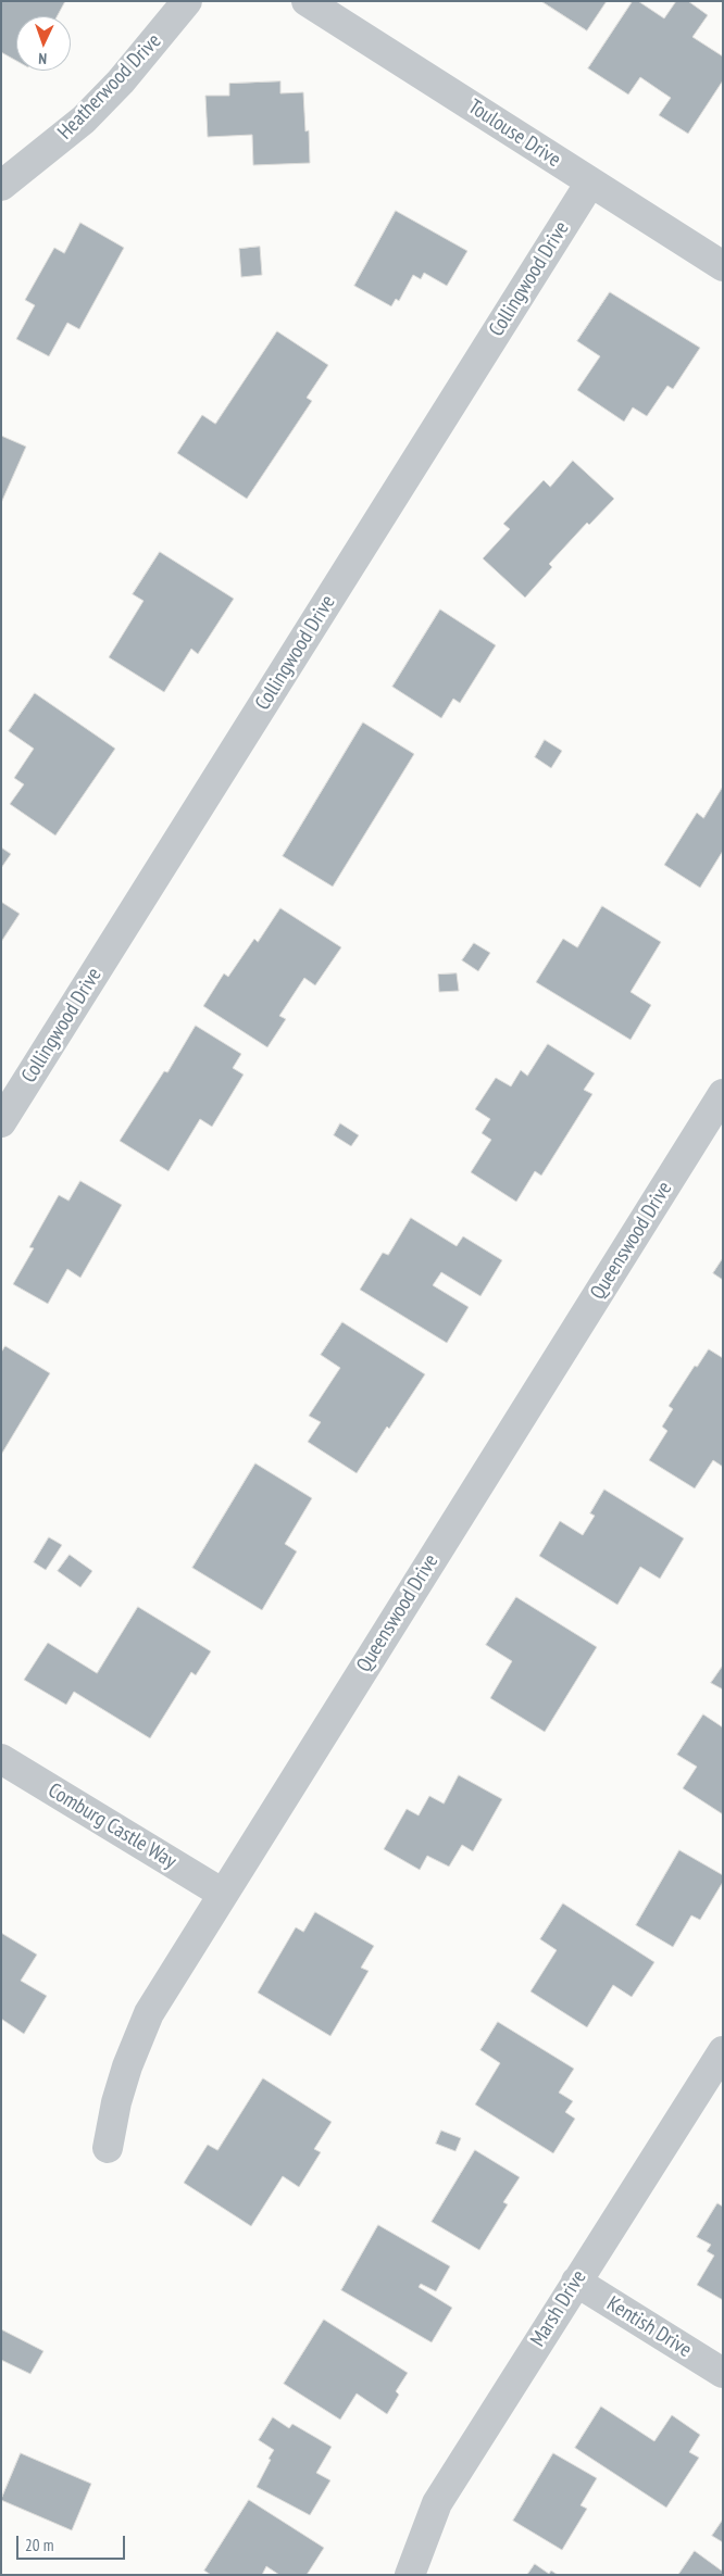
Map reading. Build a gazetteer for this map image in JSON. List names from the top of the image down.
{
  "streets": {
    "street": [
      "Heatherwood Drive",
      "Toulouse Drive",
      "Collingwood Drive",
      "Queenswood Drive",
      "Comburg Castle Way",
      "Marsh Drive",
      "Kentish Drive"
    ]
  },
  "crossings": [
    ["Toulouse Drive", "Collingwood Drive"],
    ["Queenswood Drive", "Comburg Castle Way"],
    ["Marsh Drive", "Kentish Drive"]
  ],
  "scale_bar": "20 m",
  "north": "bottom"
}
